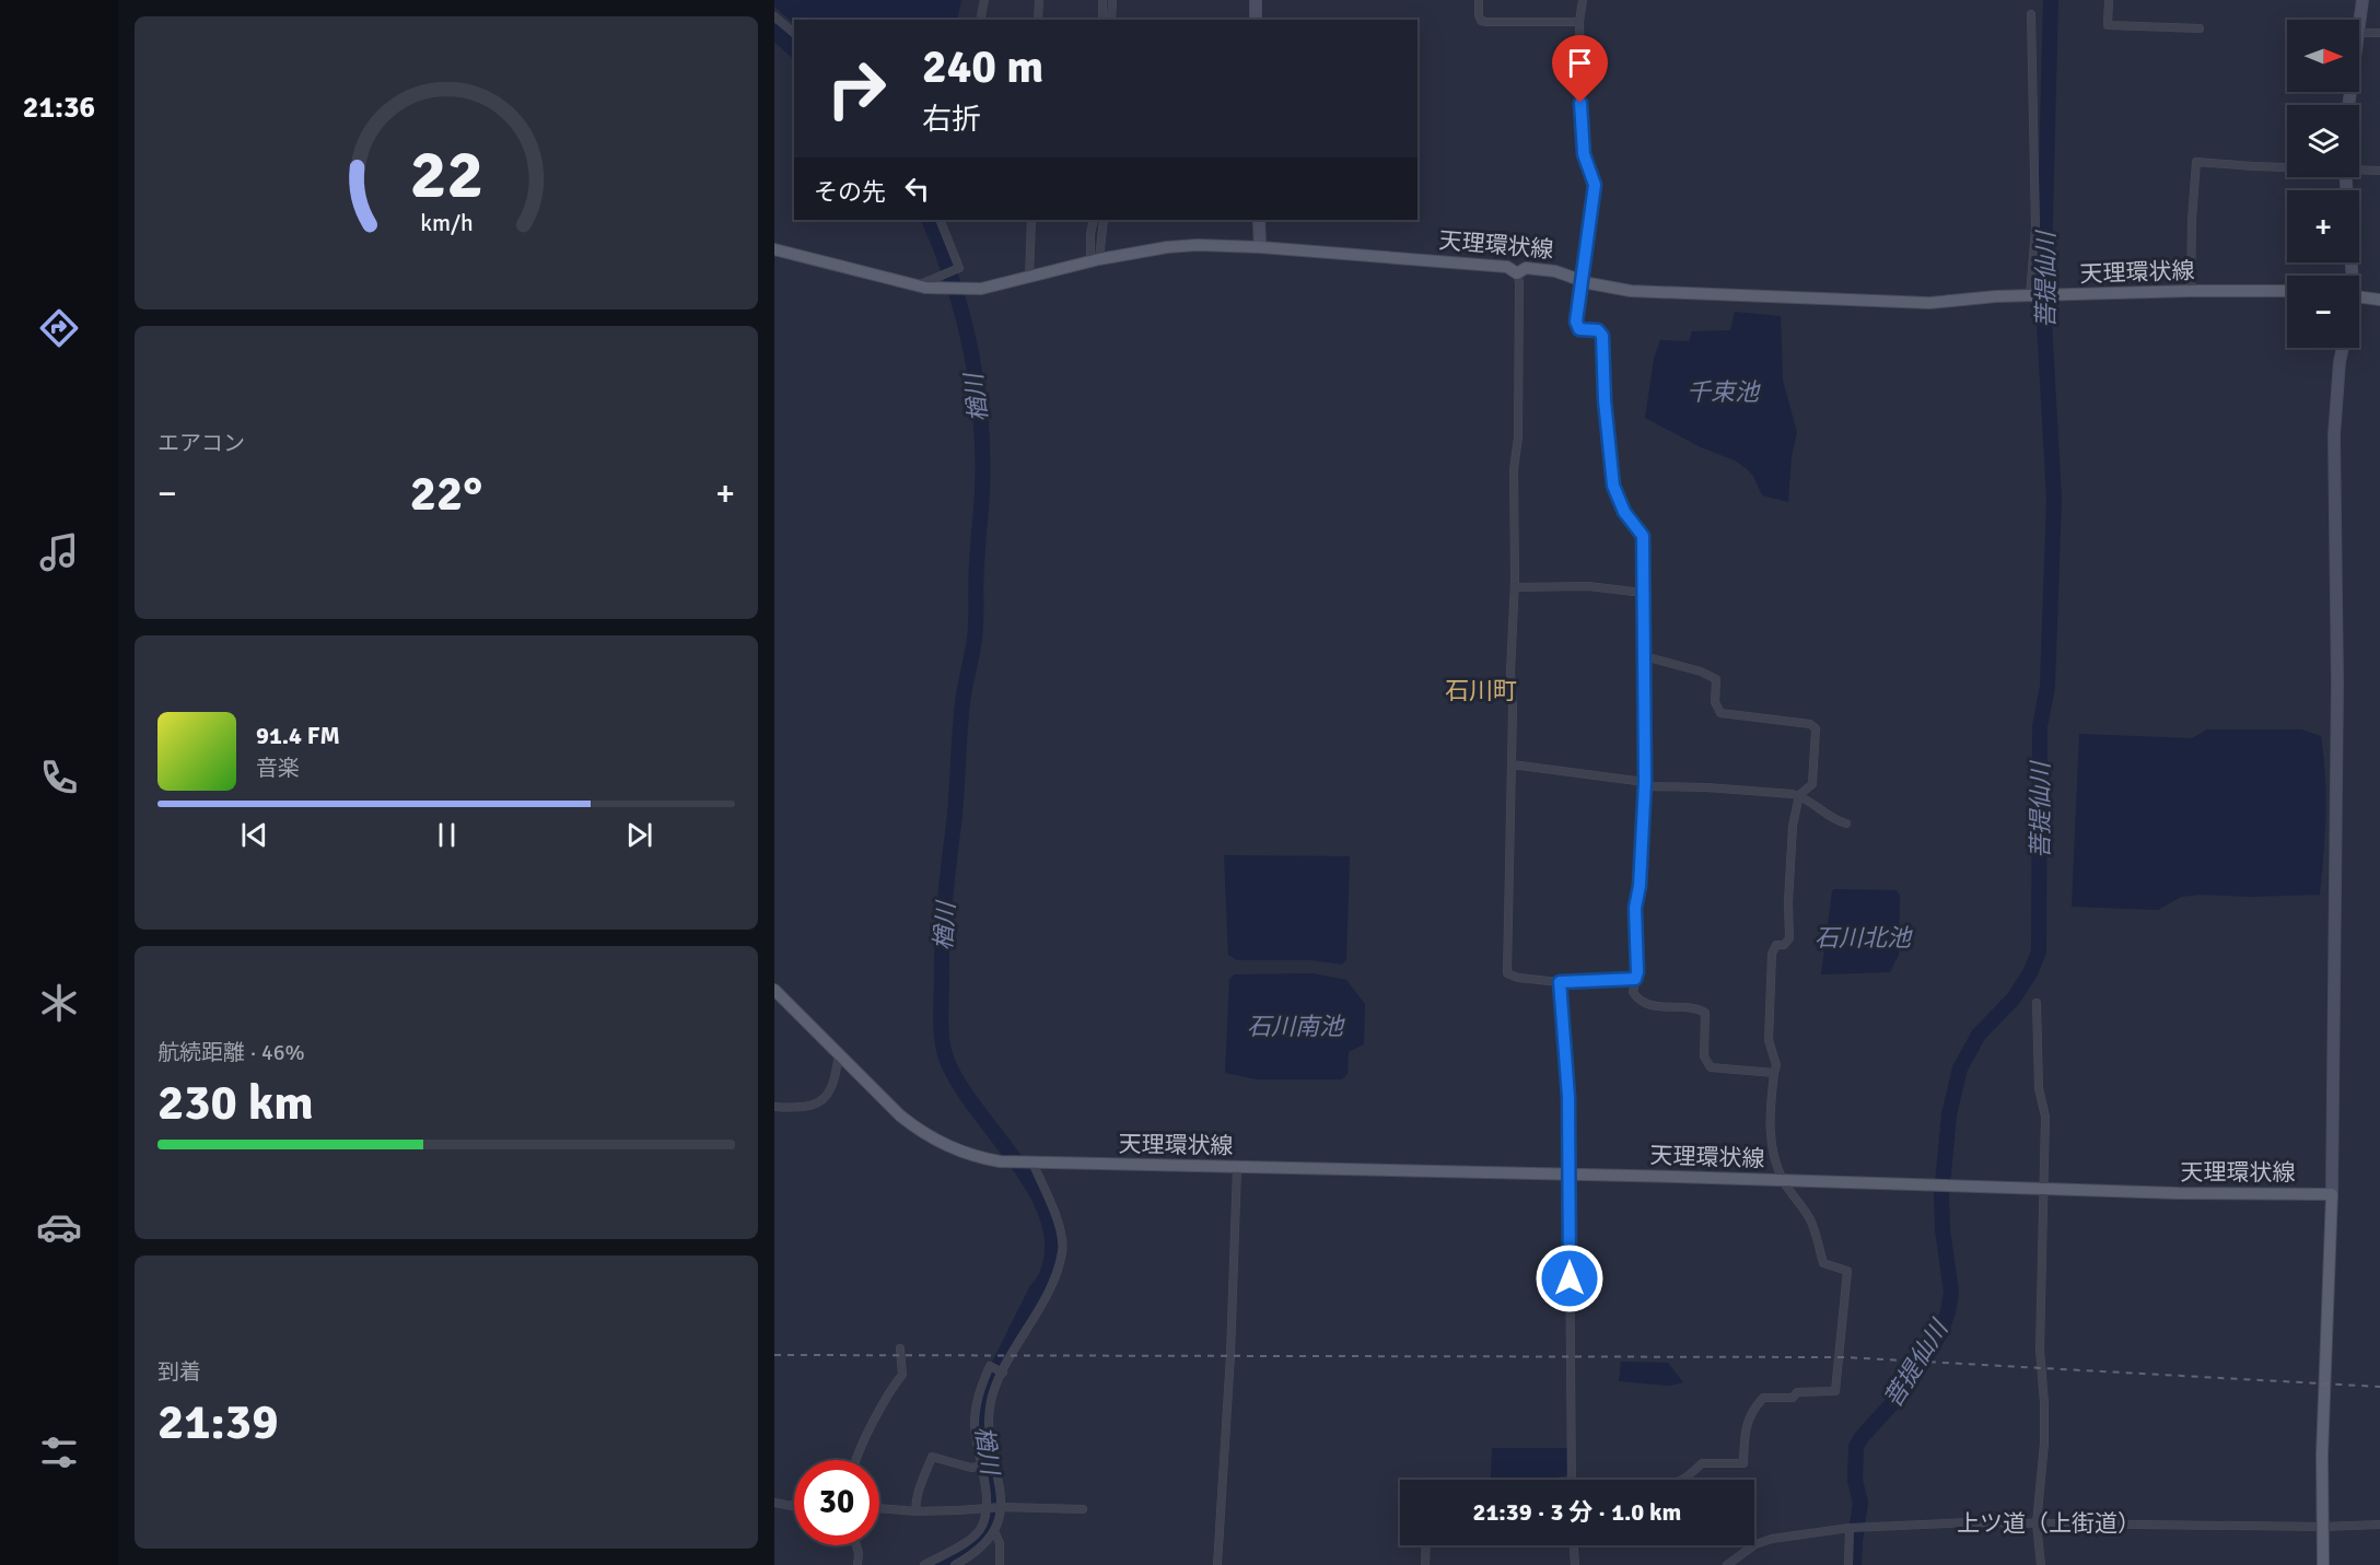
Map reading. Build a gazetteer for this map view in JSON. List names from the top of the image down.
{
  "streets": {
    "main road": ["天理環状線"],
    "street": ["上ツ道（上街道）"]
  },
  "districts": ["石川町"],
  "water": [
    "菩提仙川",
    "千束池",
    "楢川",
    "石川北池",
    "石川南池"
  ],
  "north": "right",
  "page": {
    "tabs": "21:36",
    "map_buttons": ["+", "−"],
    "turn": ["240 m", "右折"],
    "then": "その先",
    "tile": [
      "エアコン",
      ["航続距離 · 46%", "230 km"],
      ["到着", "21:39"]
    ],
    "heat": ["−", "22°", "+"],
    "song": ["91.4 FM", "音楽"],
    "limit": "30",
    "trip": "21:39 · 3 分 · 1.0 km",
    "gauge": ["22", "km/h"]
  }
}
